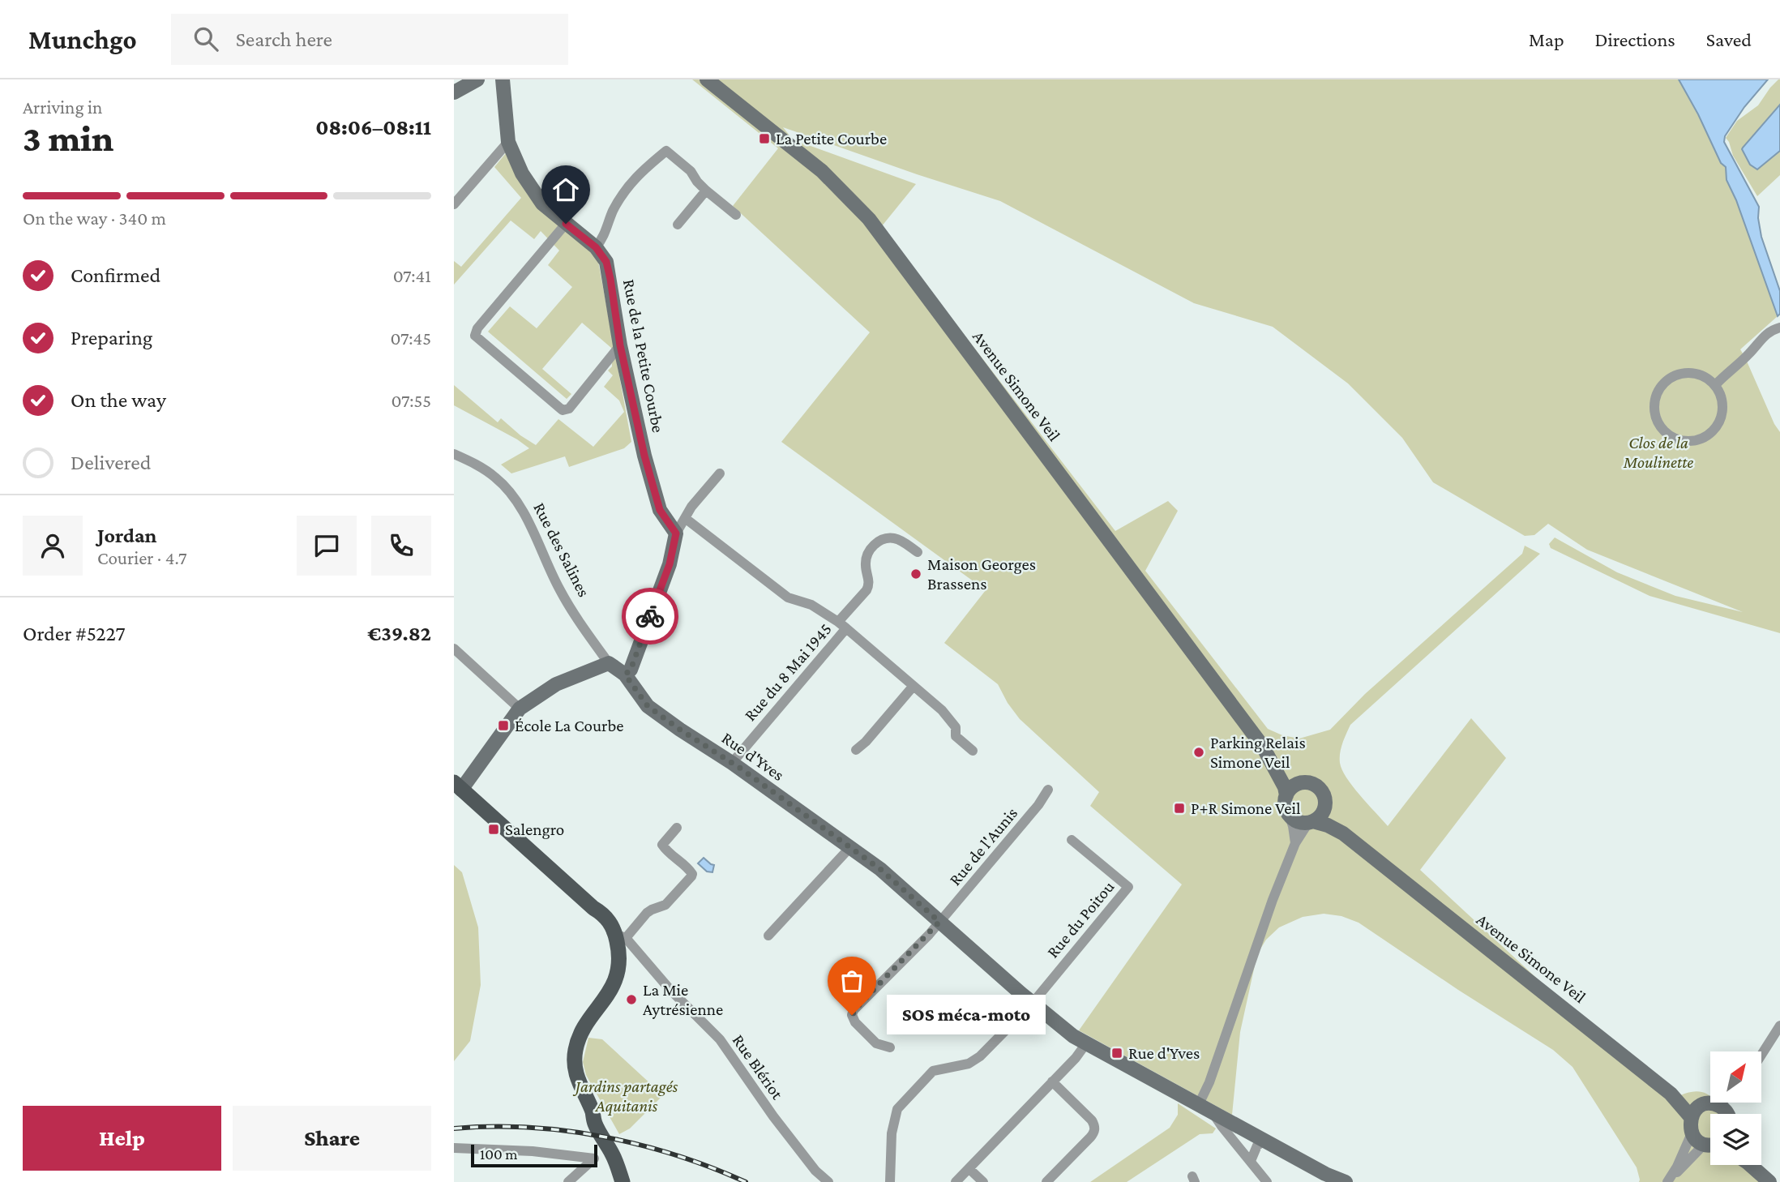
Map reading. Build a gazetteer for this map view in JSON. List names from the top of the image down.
{
  "streets": {
    "main road": [
      "Rue de la Petite Courbe",
      "Avenue Simone Veil",
      "Rue des Salines",
      "Rue d'Yves"
    ],
    "street": [
      "Rue du 8 Mai 1945",
      "Rue de l'Aunis",
      "Rue du Poitou",
      "Rue Blériot"
    ]
  },
  "crossings": [
    ["Rue des Salines", "Rue d'Yves"],
    ["Rue du 8 Mai 1945", "Rue d'Yves"],
    ["Rue d'Yves", "Rue de l'Aunis"],
    ["Rue d'Yves", "Rue du Poitou"]
  ],
  "parks": ["Clos de la Moulinette", "Jardins partagés Aquitanis"],
  "places": {
    "transit": [
      "La Petite Courbe",
      "École La Courbe",
      "P+R Simone Veil",
      "Salengro",
      "Rue d'Yves"
    ],
    "other": [
      "Maison Georges Brassens",
      "Parking Relais Simone Veil",
      "La Mie Aytrésienne",
      "SOS méca-moto"
    ]
  },
  "scale_bar": "100 m",
  "north": "top right",
  "page": {
    "header": "Munchgo",
    "search": "Search here",
    "nav": ["Map", "Directions", "Saved"],
    "heading": ["3 min", "Arriving in", "08:06–08:11"],
    "panel": [
      "Jordan",
      "Courier · 4.7",
      "Order #5227",
      "€39.82"
    ],
    "bar": "On the way · 340 m",
    "list": [
      ["Confirmed", "07:41"],
      ["Preparing", "07:45"],
      ["On the way", "07:55"],
      "Delivered"
    ],
    "bubble": "SOS méca-moto",
    "buttons": ["Help", "Share"],
    "scale": "100 m"
  }
}
